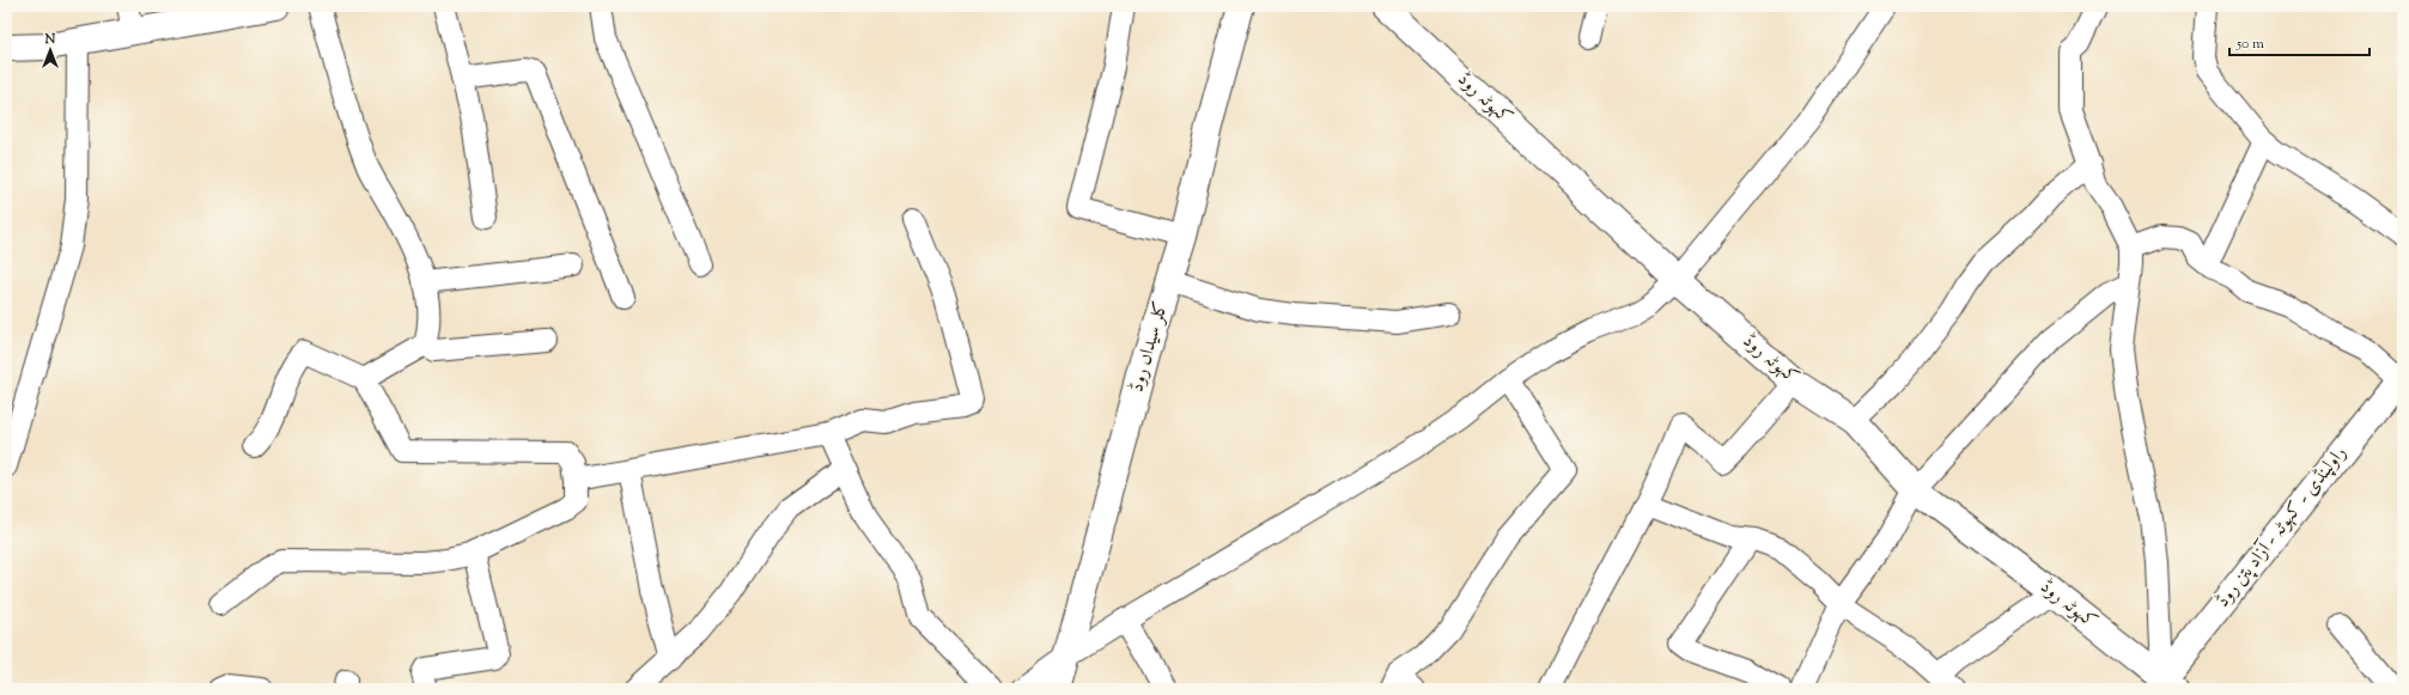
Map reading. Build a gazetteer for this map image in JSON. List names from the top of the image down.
{
  "streets": {
    "main road": ["کہوٹہ روڈ", "کلر سیداں روڈ", "راولپنڈی - کہوٹہ - آزاد پتن روڈ"]
  },
  "crossings": [
    ["کہوٹہ روڈ", "راولپنڈی - کہوٹہ - آزاد پتن روڈ"]
  ],
  "scale_bar": "50 m",
  "north": "top"
}
